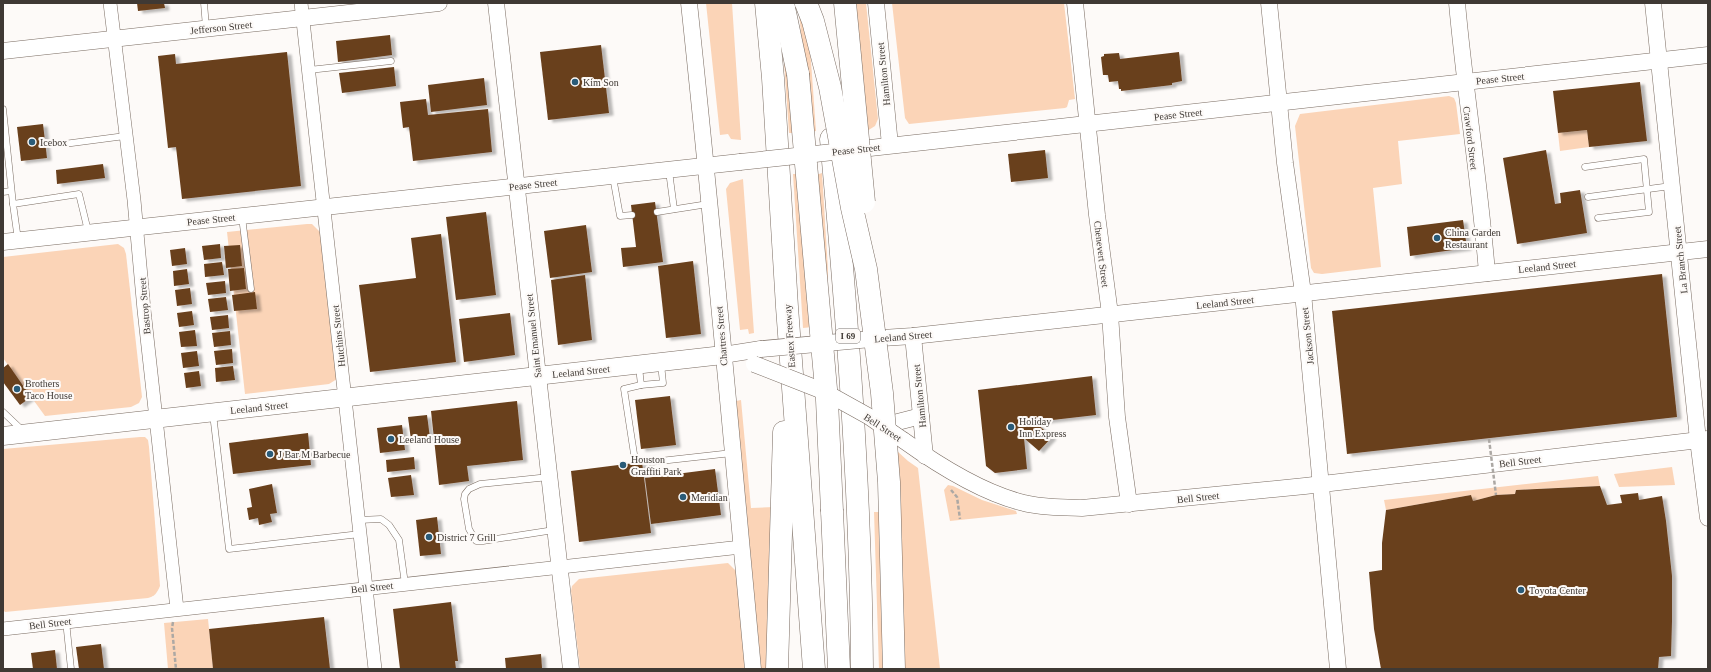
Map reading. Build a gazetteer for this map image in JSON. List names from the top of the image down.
{
  "streets": {
    "highway": ["Eastex Freeway", "I 69"],
    "main road": ["Leeland Street"],
    "street": [
      "Jefferson Street",
      "Hamilton Street",
      "Pease Street",
      "Crawford Street",
      "Chenevert Street",
      "La Branch Street",
      "Bastrop Street",
      "Hutchins Street",
      "Saint Emanuel Street",
      "Chartres Street",
      "Jackson Street",
      "Bell Street"
    ]
  },
  "crossings": [
    ["Jefferson Street", "Bastrop Street"],
    ["Jefferson Street", "Hutchins Street"],
    ["Hamilton Street", "Pease Street"],
    ["Hamilton Street", "Leeland Street"],
    ["Hamilton Street", "Bell Street"],
    ["Pease Street", "Crawford Street"],
    ["Pease Street", "Chenevert Street"],
    ["Pease Street", "La Branch Street"],
    ["Pease Street", "Bastrop Street"],
    ["Pease Street", "Hutchins Street"],
    ["Pease Street", "Saint Emanuel Street"],
    ["Pease Street", "Chartres Street"],
    ["Pease Street", "Jackson Street"],
    ["Crawford Street", "Leeland Street"],
    ["Chenevert Street", "Leeland Street"],
    ["Chenevert Street", "Bell Street"],
    ["La Branch Street", "Leeland Street"],
    ["La Branch Street", "Bell Street"],
    ["Leeland Street", "Bastrop Street"],
    ["Leeland Street", "Hutchins Street"],
    ["Leeland Street", "Saint Emanuel Street"],
    ["Leeland Street", "Chartres Street"],
    ["Leeland Street", "Jackson Street"],
    ["Leeland Street", "Bell Street"],
    ["Bastrop Street", "Bell Street"],
    ["Hutchins Street", "Bell Street"],
    ["Saint Emanuel Street", "Bell Street"],
    ["Chartres Street", "Bell Street"],
    ["Jackson Street", "Bell Street"]
  ],
  "places": [
    "Kim Son",
    "Icebox",
    "China Garden Restaurant",
    "Brothers Taco House",
    "Holiday Inn Express",
    "Leeland House",
    "J Bar M Barbecue",
    "Houston Graffiti Park",
    "Meridian",
    "District 7 Grill",
    "Toyota Center"
  ]
}
